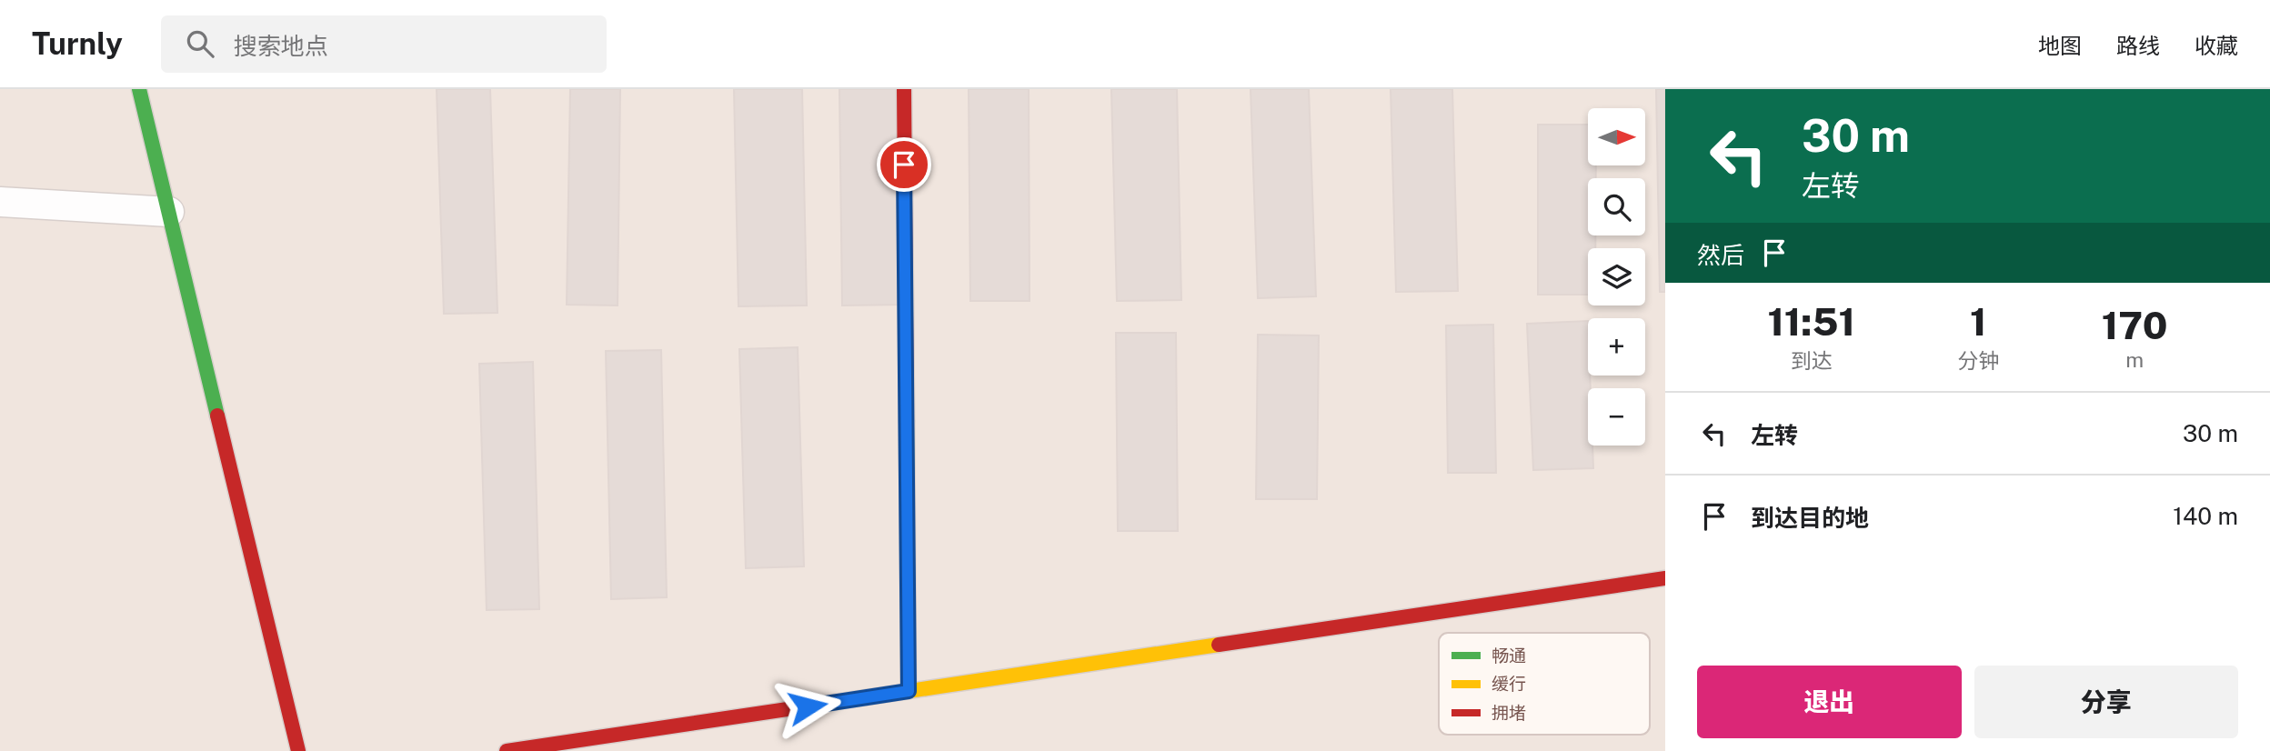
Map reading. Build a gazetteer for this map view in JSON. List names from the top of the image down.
{
  "legend": ["畅通", "缓行", "拥堵"],
  "north": "right",
  "page": {
    "header": "Turnly",
    "search": "搜索地点",
    "nav": ["地图", "路线", "收藏"],
    "turn": ["30 m", "左转"],
    "map_buttons": ["+", "−"],
    "then": "然后",
    "eta": [
      "11:51",
      "到达",
      "1",
      "分钟",
      "170",
      "m"
    ],
    "list": [
      {
        "name": "左转",
        "value": "30 m"
      },
      {
        "name": "到达目的地",
        "value": "140 m"
      }
    ],
    "buttons": ["退出", "分享"]
  }
}
